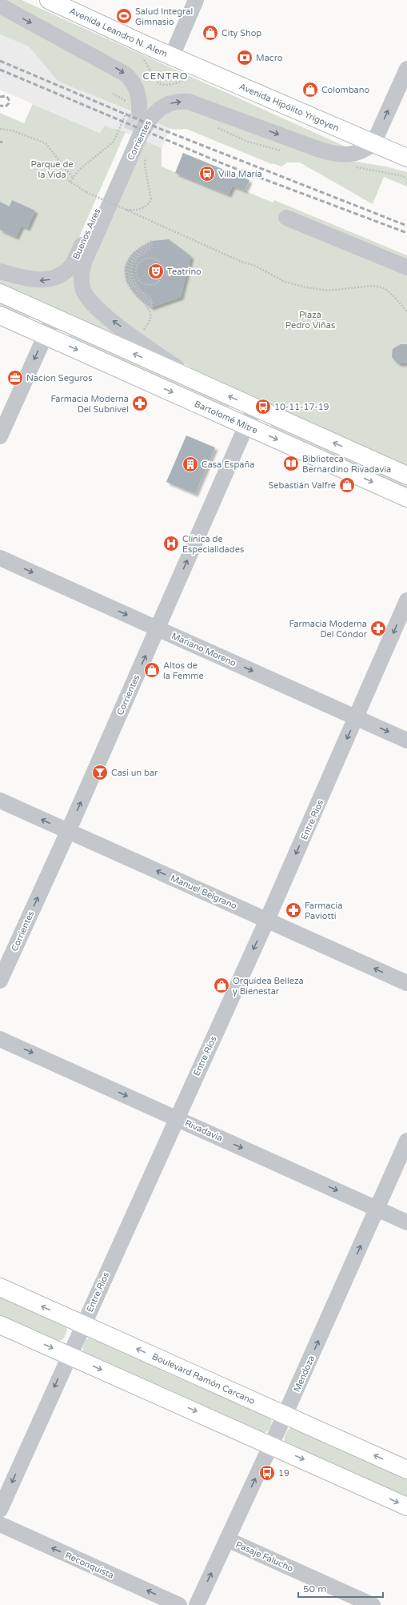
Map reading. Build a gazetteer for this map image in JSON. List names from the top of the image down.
{
  "streets": {
    "main road": [
      "Avenida Leandro N. Alem",
      "Avenida Hipólito Yrigoyen",
      "Bartolomé Mitre",
      "Boulevard Ramón Carcano"
    ],
    "street": [
      "Corrientes",
      "Buenos Aires",
      "Mariano Moreno",
      "Entre Ríos",
      "Manuel Belgrano",
      "Rivadavia",
      "Mendoza",
      "Pasaje Falucho",
      "Reconquista"
    ]
  },
  "crossings": [
    ["Avenida Leandro N. Alem", "Avenida Hipólito Yrigoyen"],
    ["Avenida Hipólito Yrigoyen", "Corrientes"],
    ["Corrientes", "Bartolomé Mitre"],
    ["Corrientes", "Mariano Moreno"],
    ["Corrientes", "Manuel Belgrano"],
    ["Mariano Moreno", "Entre Ríos"],
    ["Entre Ríos", "Manuel Belgrano"],
    ["Entre Ríos", "Rivadavia"],
    ["Entre Ríos", "Boulevard Ramón Carcano"],
    ["Rivadavia", "Mendoza"],
    ["Mendoza", "Boulevard Ramón Carcano"],
    ["Mendoza", "Pasaje Falucho"]
  ],
  "one_way": [
    "Corrientes",
    "Mariano Moreno",
    "Entre Ríos",
    "Manuel Belgrano",
    "Rivadavia",
    "Mendoza",
    "Reconquista"
  ],
  "districts": ["CENTRO"],
  "parks": ["Parque de la Vida", "Plaza Pedro Viñas"],
  "places": {
    "sports": ["Salud Integral Gimnasio"],
    "shop": [
      "City Shop",
      "Colombano",
      "Sebastián Valfré",
      "Altos de la Femme",
      "Orquídea Belleza y Bienestar"
    ],
    "bank": ["Macro"],
    "station": ["Villa María"],
    "theatre": ["Teatrino"],
    "office": ["Nacion Seguros"],
    "pharmacy": ["Farmacia Moderna Del Subnivel", "Farmacia Moderna Del Cóndor", "Farmacia Paviotti"],
    "bus stop": ["10-11-17-19", "19"],
    "library": ["Biblioteca Bernardino Rivadavia"],
    "building": ["Casa España"],
    "hospital": ["Clínica de Especialidades"],
    "bar": ["Casi un bar"]
  },
  "scale_bar": "50 m"
}
